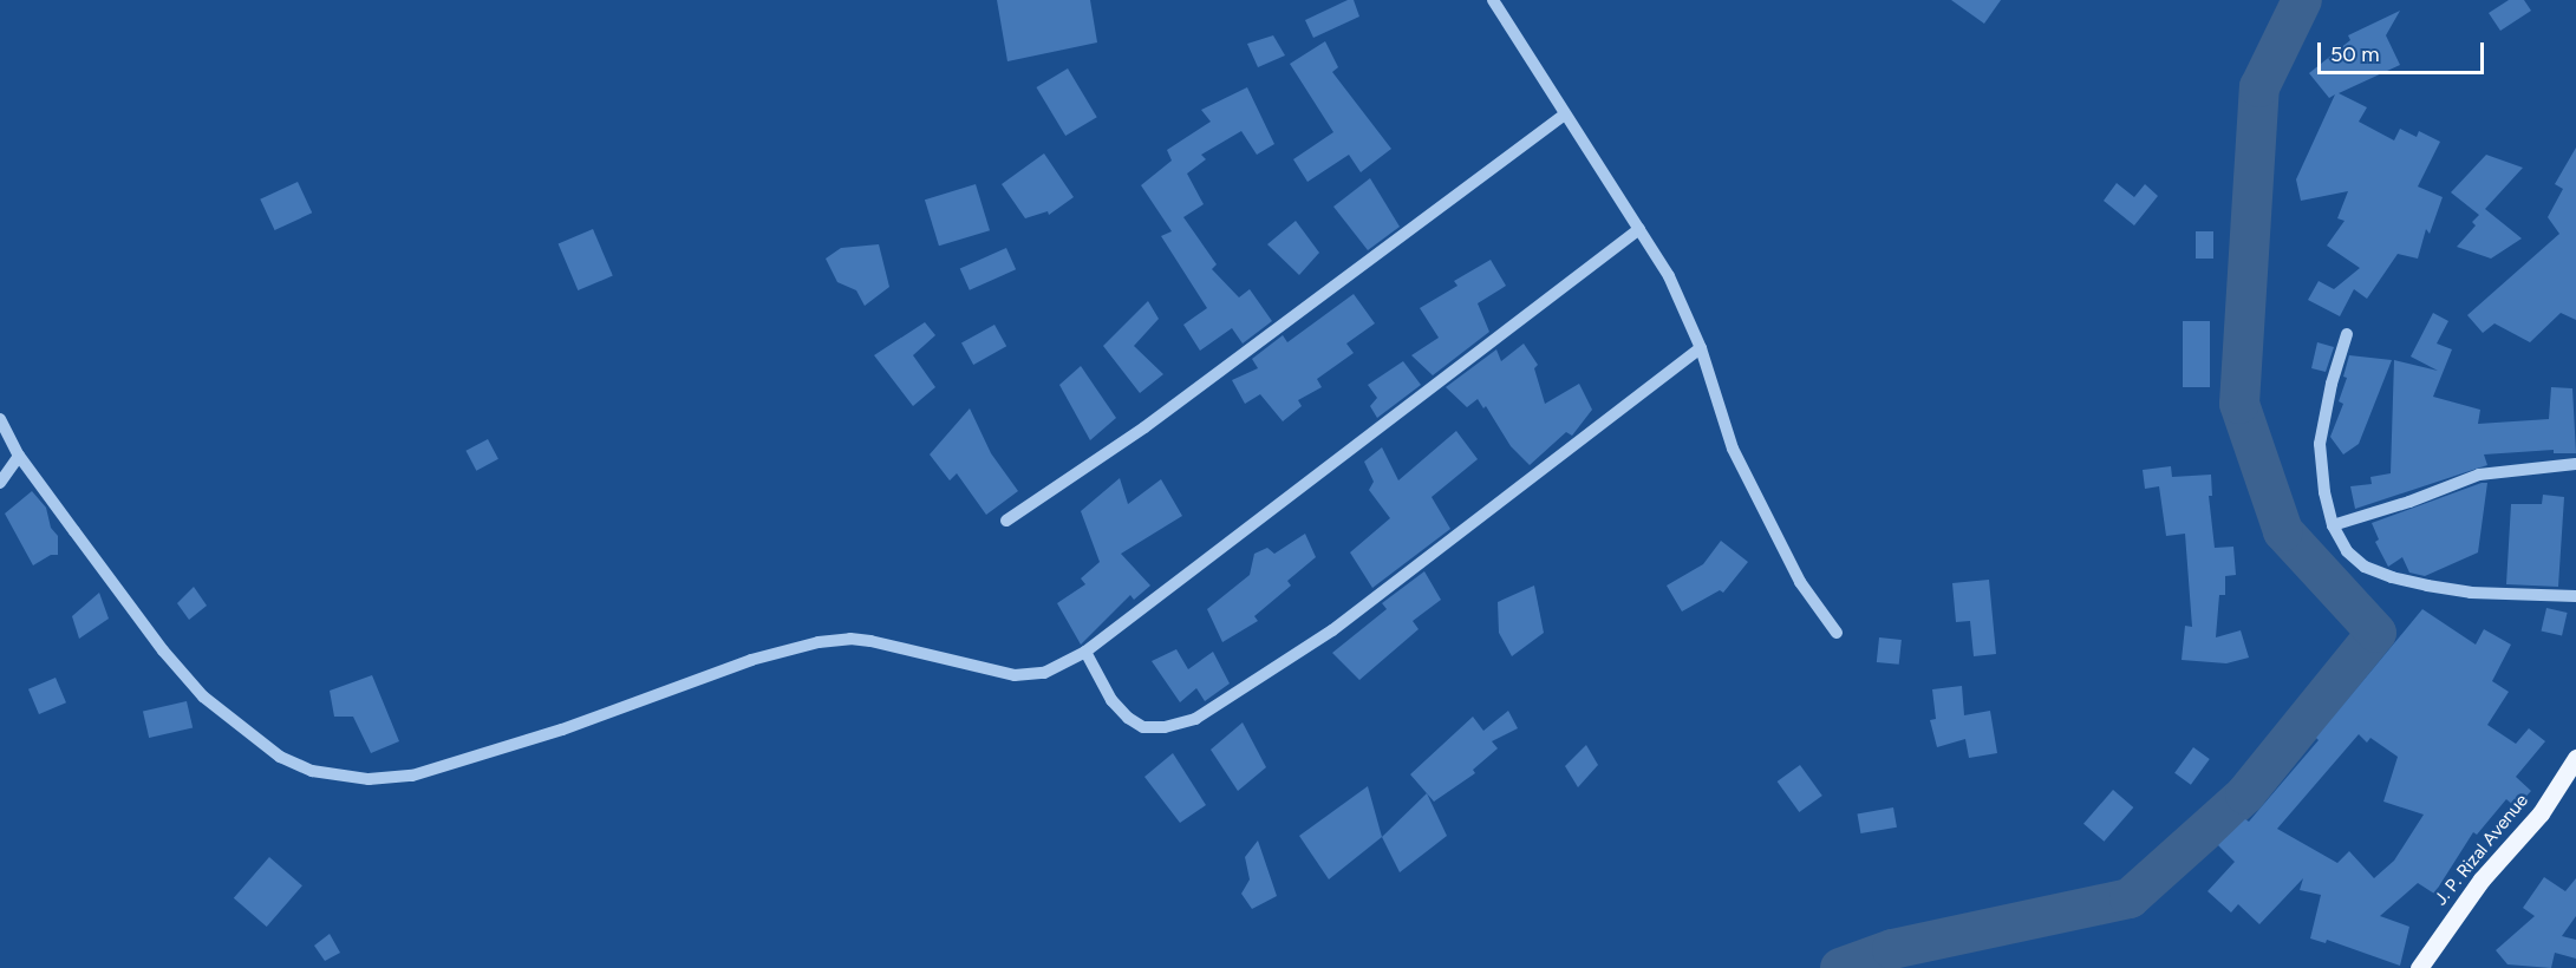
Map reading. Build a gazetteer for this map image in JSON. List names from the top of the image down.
{
  "streets": {
    "main road": ["J. P. Rizal Avenue"]
  },
  "scale_bar": "50 m"
}
